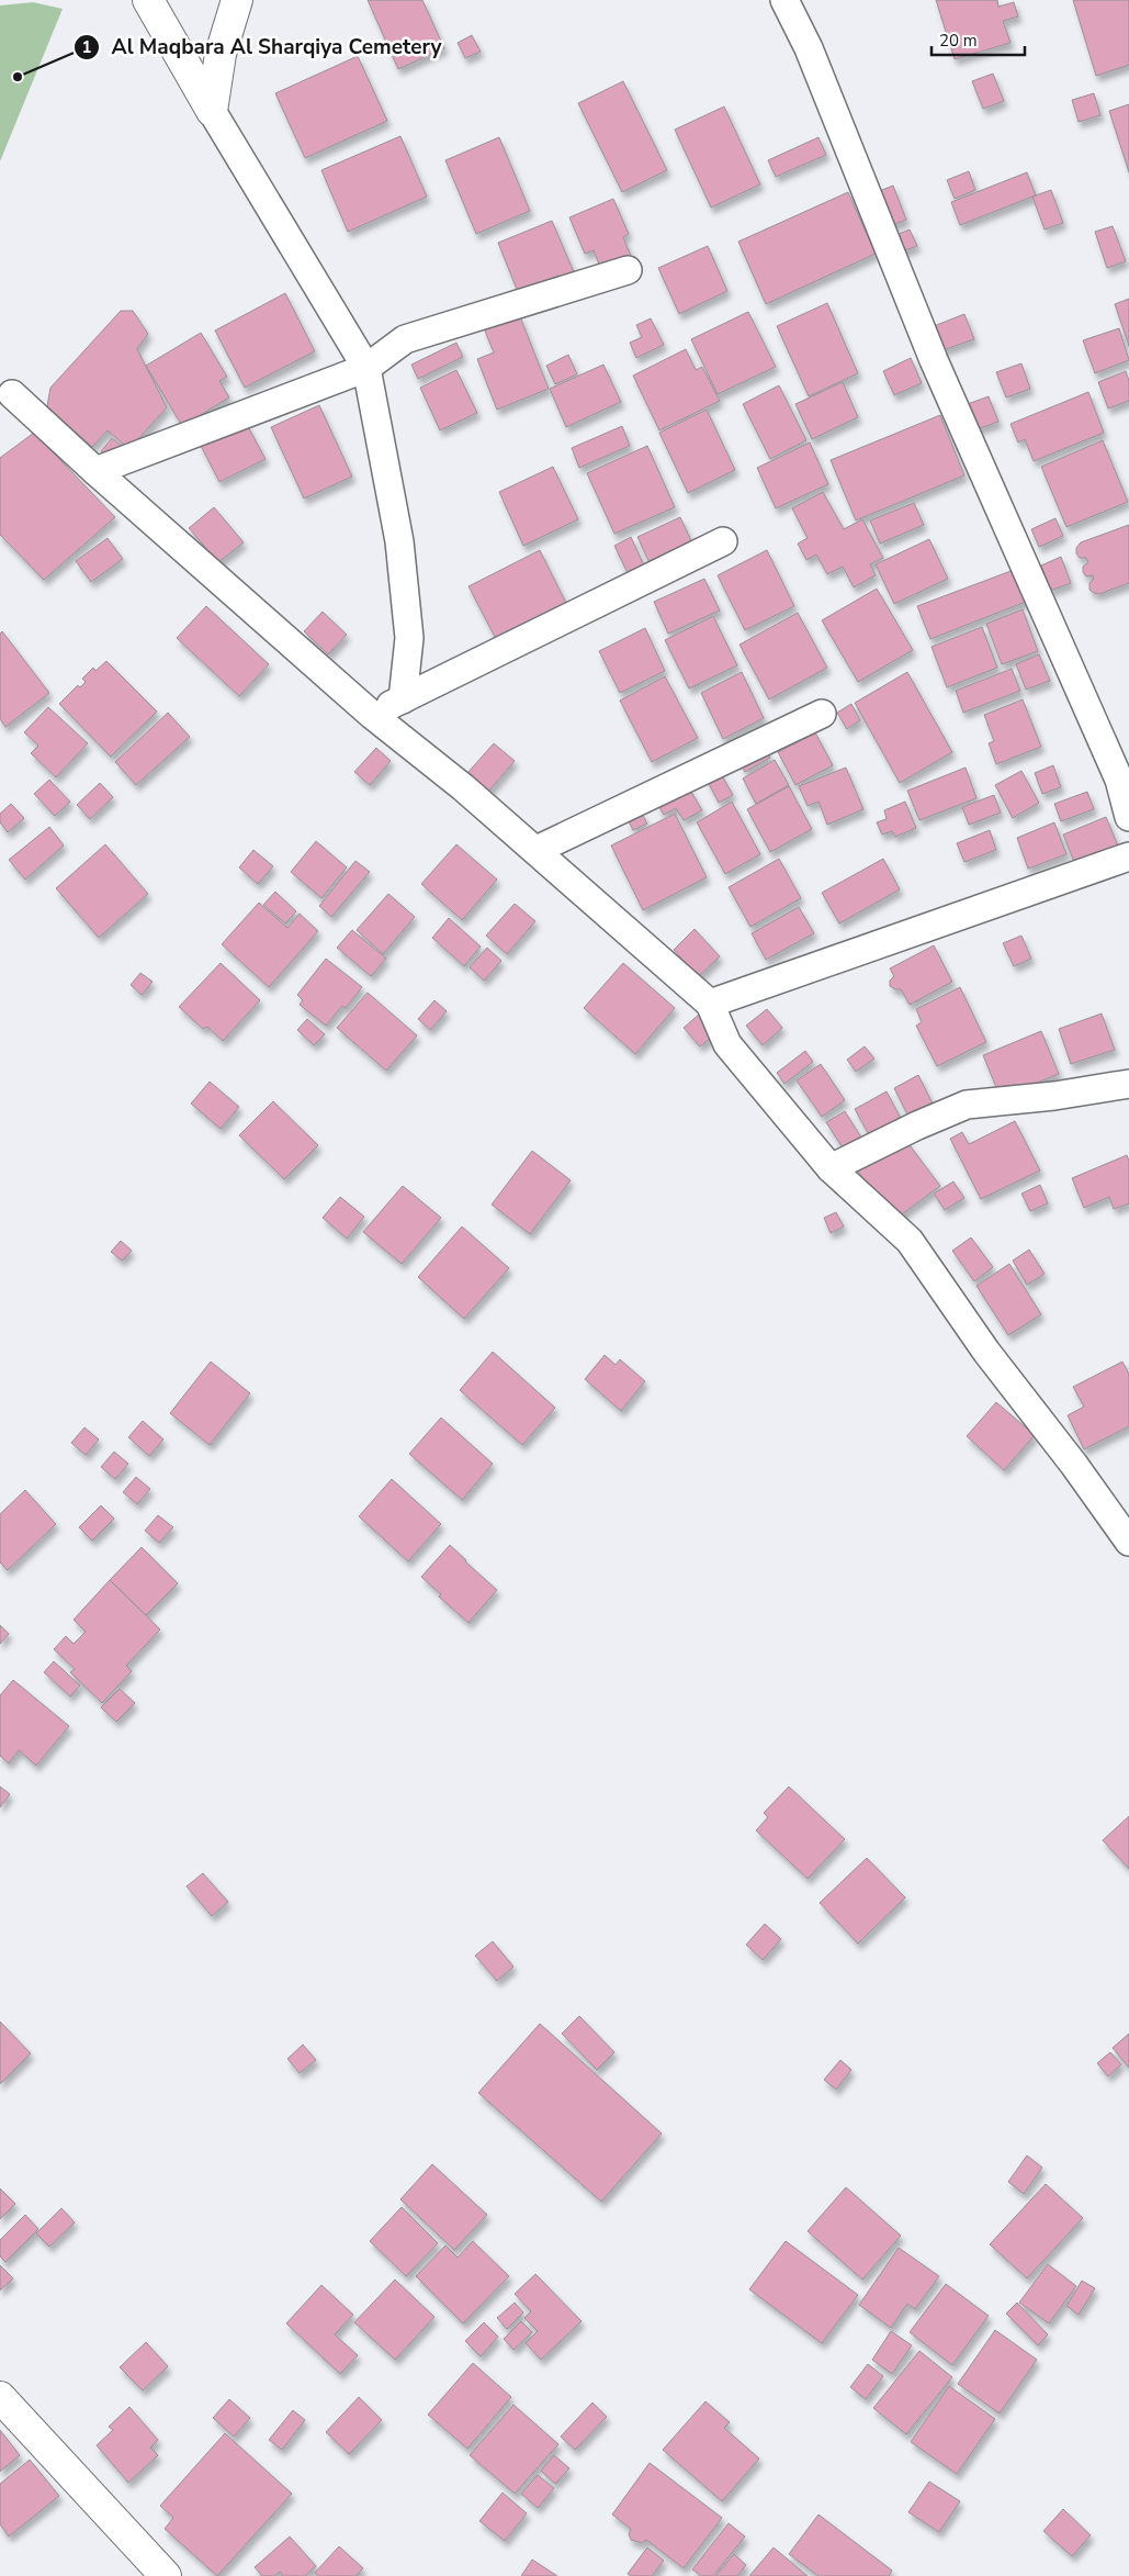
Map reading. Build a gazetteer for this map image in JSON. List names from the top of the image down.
{
  "places": ["Al Maqbara Al Sharqiya Cemetery"],
  "scale_bar": "20 m"
}
